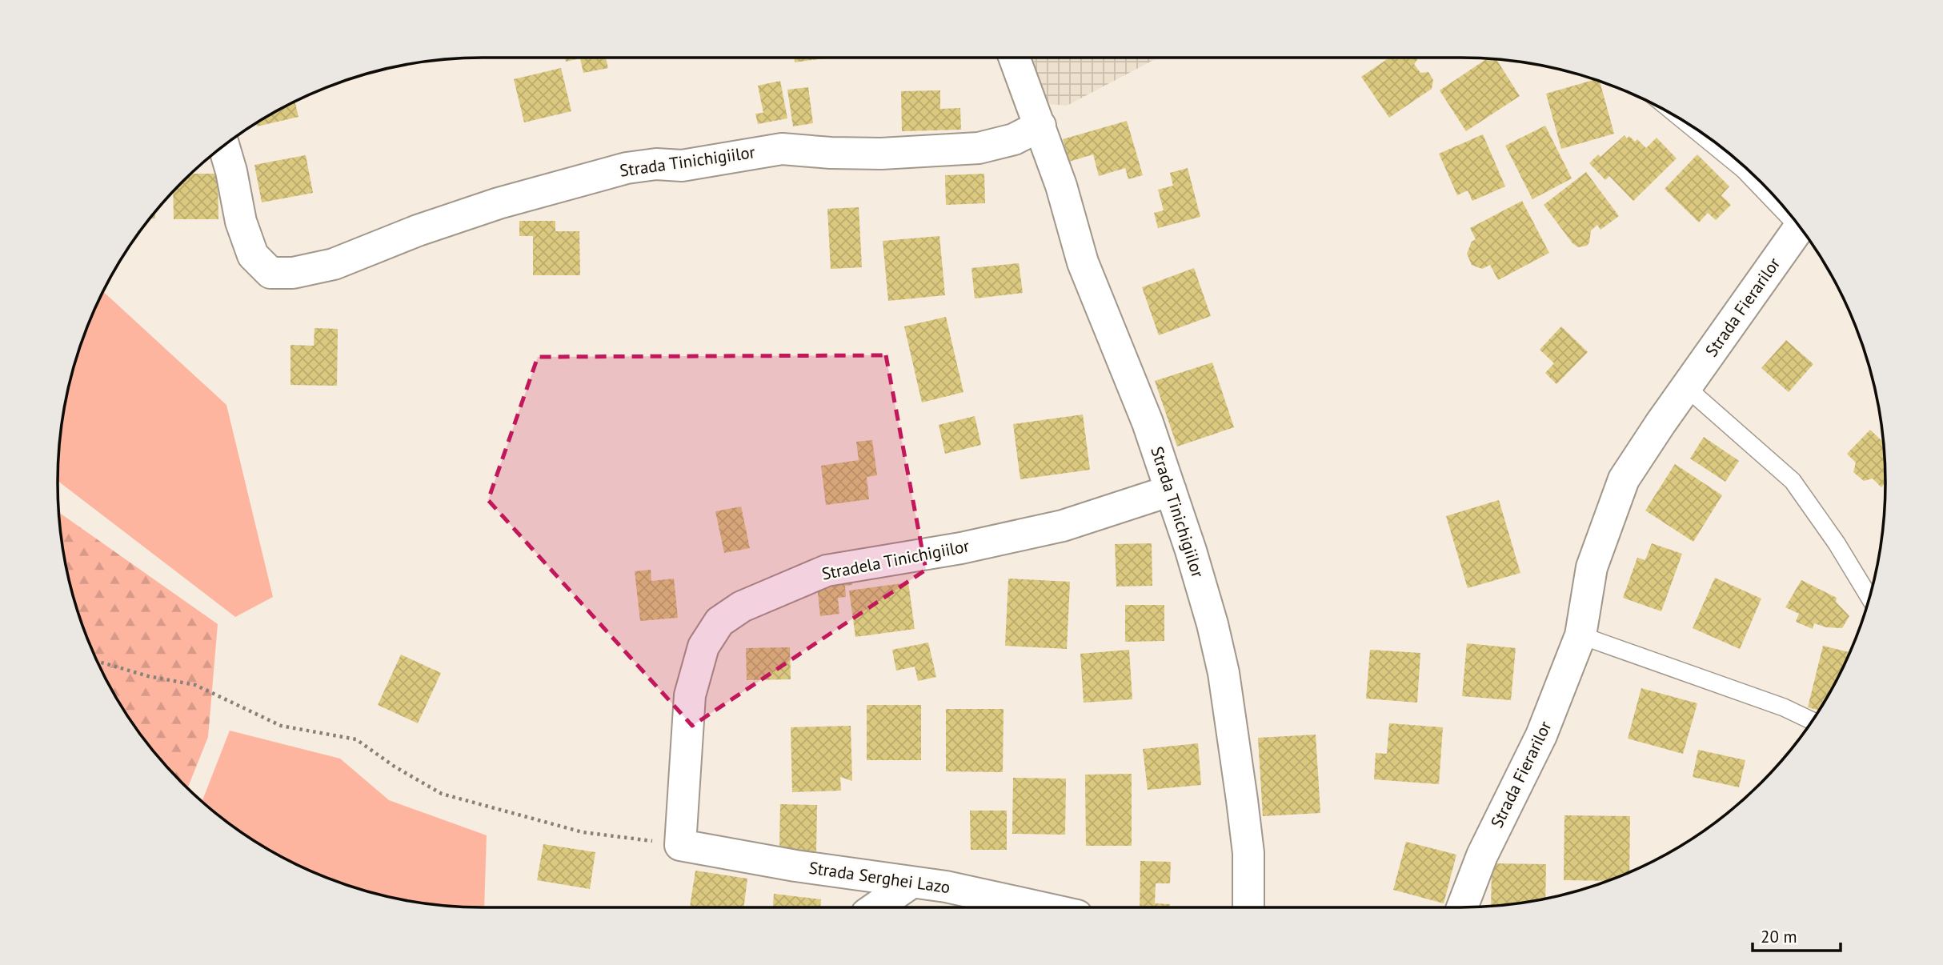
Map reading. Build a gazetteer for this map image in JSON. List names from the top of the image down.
{
  "streets": {
    "street": [
      "Strada Tinichigiilor",
      "Strada Fierarilor",
      "Stradela Tinichigiilor",
      "Strada Serghei Lazo"
    ]
  },
  "crossings": [
    ["Strada Tinichigiilor", "Stradela Tinichigiilor"],
    ["Stradela Tinichigiilor", "Strada Serghei Lazo"]
  ],
  "scale_bar": "20 m"
}
